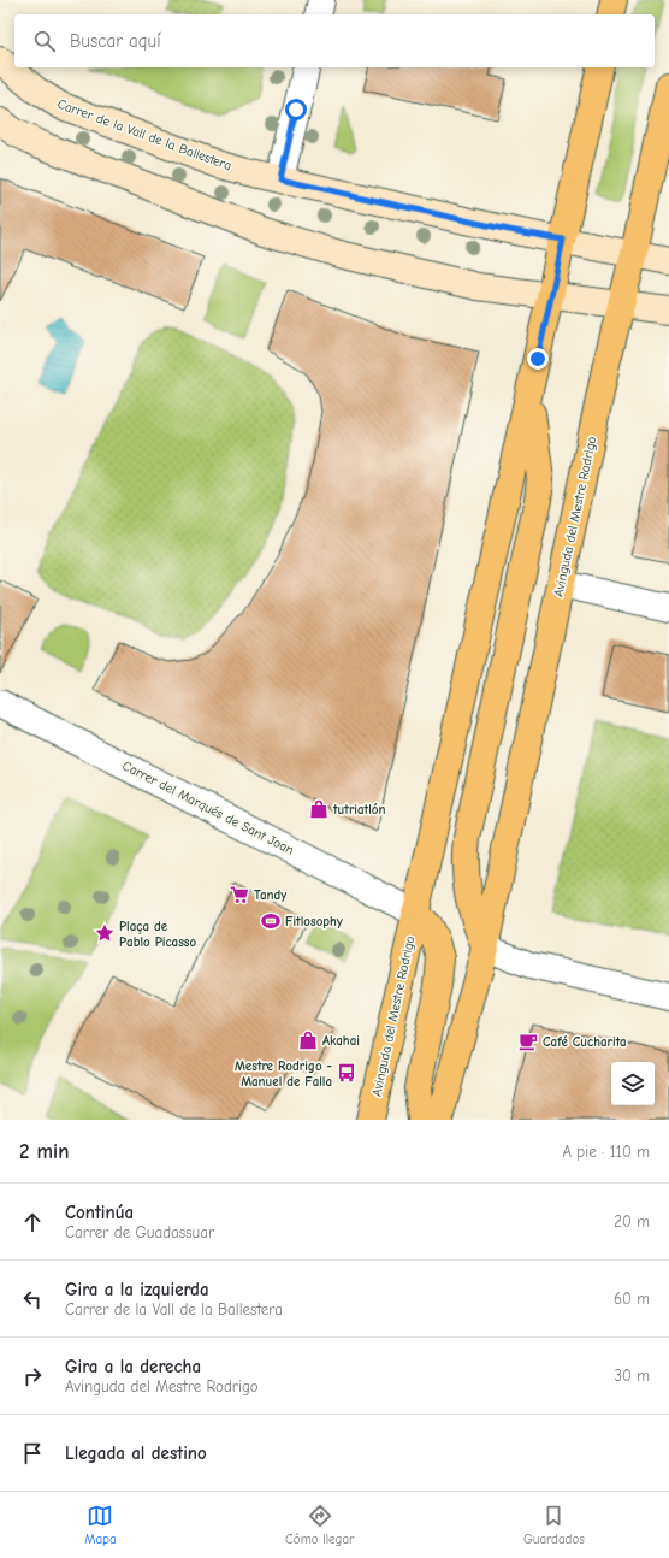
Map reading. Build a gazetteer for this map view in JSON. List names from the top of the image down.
{
  "streets": {
    "main road": ["Avinguda del Mestre Rodrigo"],
    "street": ["Carrer de la Vall de la Ballestera", "Carrer del Marqués de Sant Joan"]
  },
  "crossings": [
    ["Carrer de la Vall de la Ballestera", "Avinguda del Mestre Rodrigo"],
    ["Avinguda del Mestre Rodrigo", "Carrer del Marqués de Sant Joan"]
  ],
  "places": {
    "shop": ["tutriatlón", "Akahai"],
    "supermarket": ["Tandy"],
    "sports": ["Fitlosophy"],
    "place": ["Plaça de Pablo Picasso"],
    "cafe": ["Café Cucharita"],
    "bus stop": ["Mestre Rodrigo - Manuel de Falla"]
  },
  "page": {
    "search": "Buscar aquí",
    "heading": ["2 min", "A pie · 110 m"],
    "list": [
      ["Continúa", "Carrer de Guadassuar", "20 m"],
      ["Gira a la izquierda", "Carrer de la Vall de la Ballestera", "60 m"],
      ["Gira a la derecha", "Avinguda del Mestre Rodrigo", "30 m"],
      "Llegada al destino"
    ],
    "nav": ["Mapa", "Cómo llegar", "Guardados"]
  }
}
